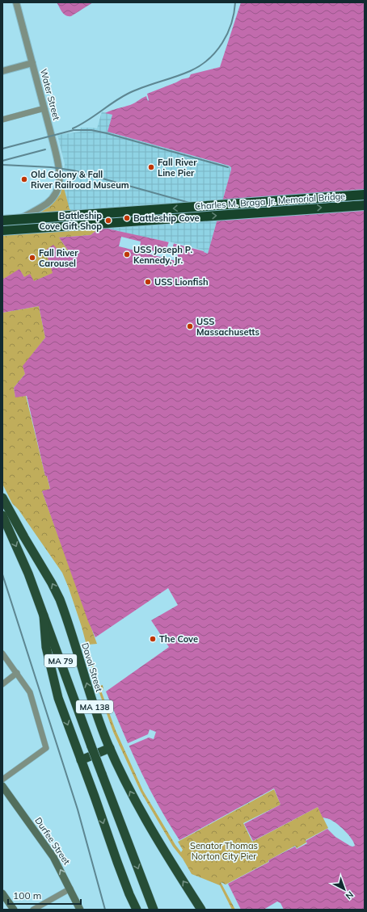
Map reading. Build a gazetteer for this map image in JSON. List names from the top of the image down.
{
  "streets": {
    "highway": [
      "Charles M. Braga Jr. Memorial Bridge",
      "MA 79",
      "Davol Street",
      "MA 138"
    ],
    "main road": ["Durfee Street"],
    "street": ["Water Street"]
  },
  "crossings": [
    ["Water Street", "Charles M. Braga Jr. Memorial Bridge"]
  ],
  "one_way": ["Durfee Street"],
  "parks": ["Senator Thomas Norton City Pier"],
  "places": [
    "Fall River Line Pier",
    "Old Colony & Fall River Railroad Museum",
    "Battleship Cove",
    "Battleship Cove Gift Shop",
    "USS Joseph P. Kennedy, Jr.",
    "Fall River Carousel",
    "USS Lionfish",
    "USS Massachusetts",
    "The Cove"
  ],
  "scale_bar": "100 m",
  "north": "bottom right"
}
